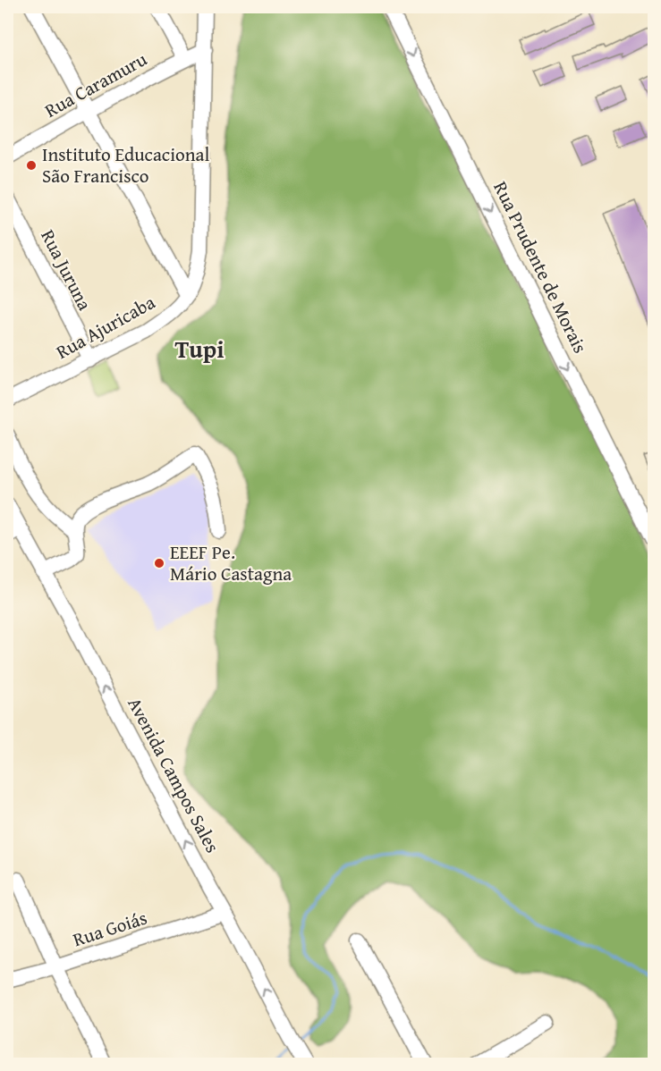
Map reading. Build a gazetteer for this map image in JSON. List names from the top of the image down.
{
  "streets": {
    "street": [
      "Rua Caramuru",
      "Rua Prudente de Morais",
      "Rua Juruna",
      "Rua Ajuricaba",
      "Avenida Campos Sales",
      "Rua Goiás"
    ]
  },
  "crossings": [
    ["Rua Caramuru", "Rua Ajuricaba"],
    ["Rua Juruna", "Rua Ajuricaba"],
    ["Avenida Campos Sales", "Rua Goiás"]
  ],
  "one_way": ["Rua Prudente de Morais", "Avenida Campos Sales"],
  "districts": ["Tupi"],
  "places": ["Instituto Educacional São Francisco", "EEEF Pe. Mário Castagna"]
}
